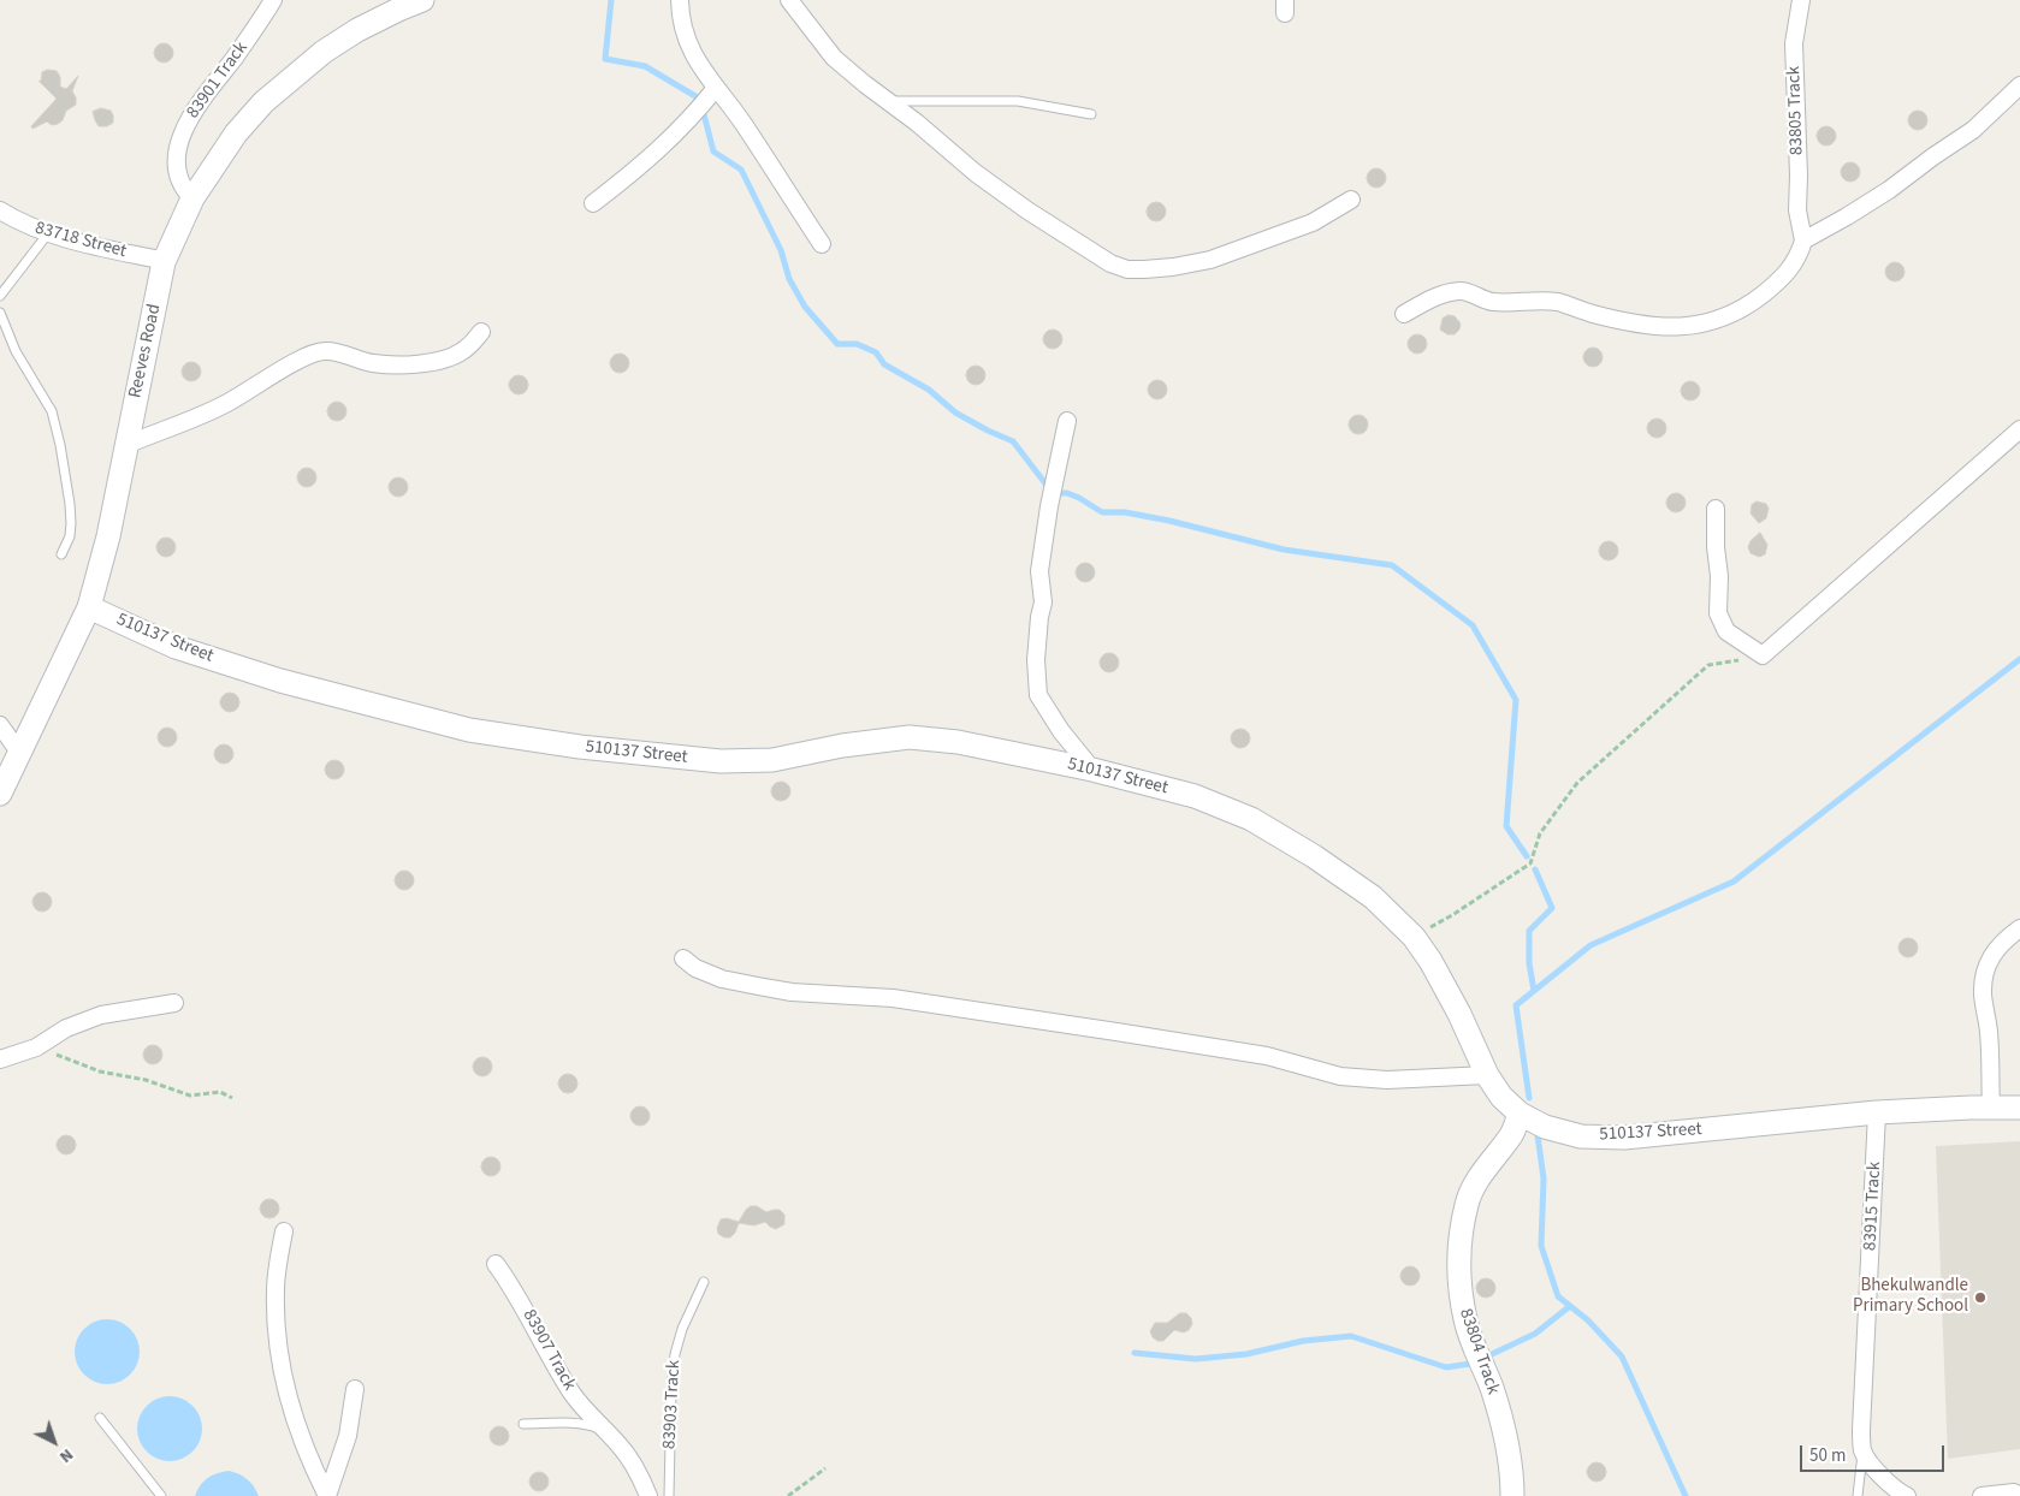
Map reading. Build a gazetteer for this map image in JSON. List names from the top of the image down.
{
  "streets": {
    "street": [
      "83901 Track",
      "83805 Track",
      "83718 Street",
      "Reeves Road",
      "510137 Street",
      "83915 Track",
      "83907 Track",
      "83804 Track"
    ],
    "lane": ["83903 Track"]
  },
  "crossings": [
    ["83901 Track", "Reeves Road"],
    ["83718 Street", "Reeves Road"],
    ["Reeves Road", "510137 Street"],
    ["510137 Street", "83915 Track"],
    ["510137 Street", "83804 Track"]
  ],
  "places": ["Bhekulwandle Primary School"],
  "scale_bar": "50 m",
  "north": "bottom right"
}
